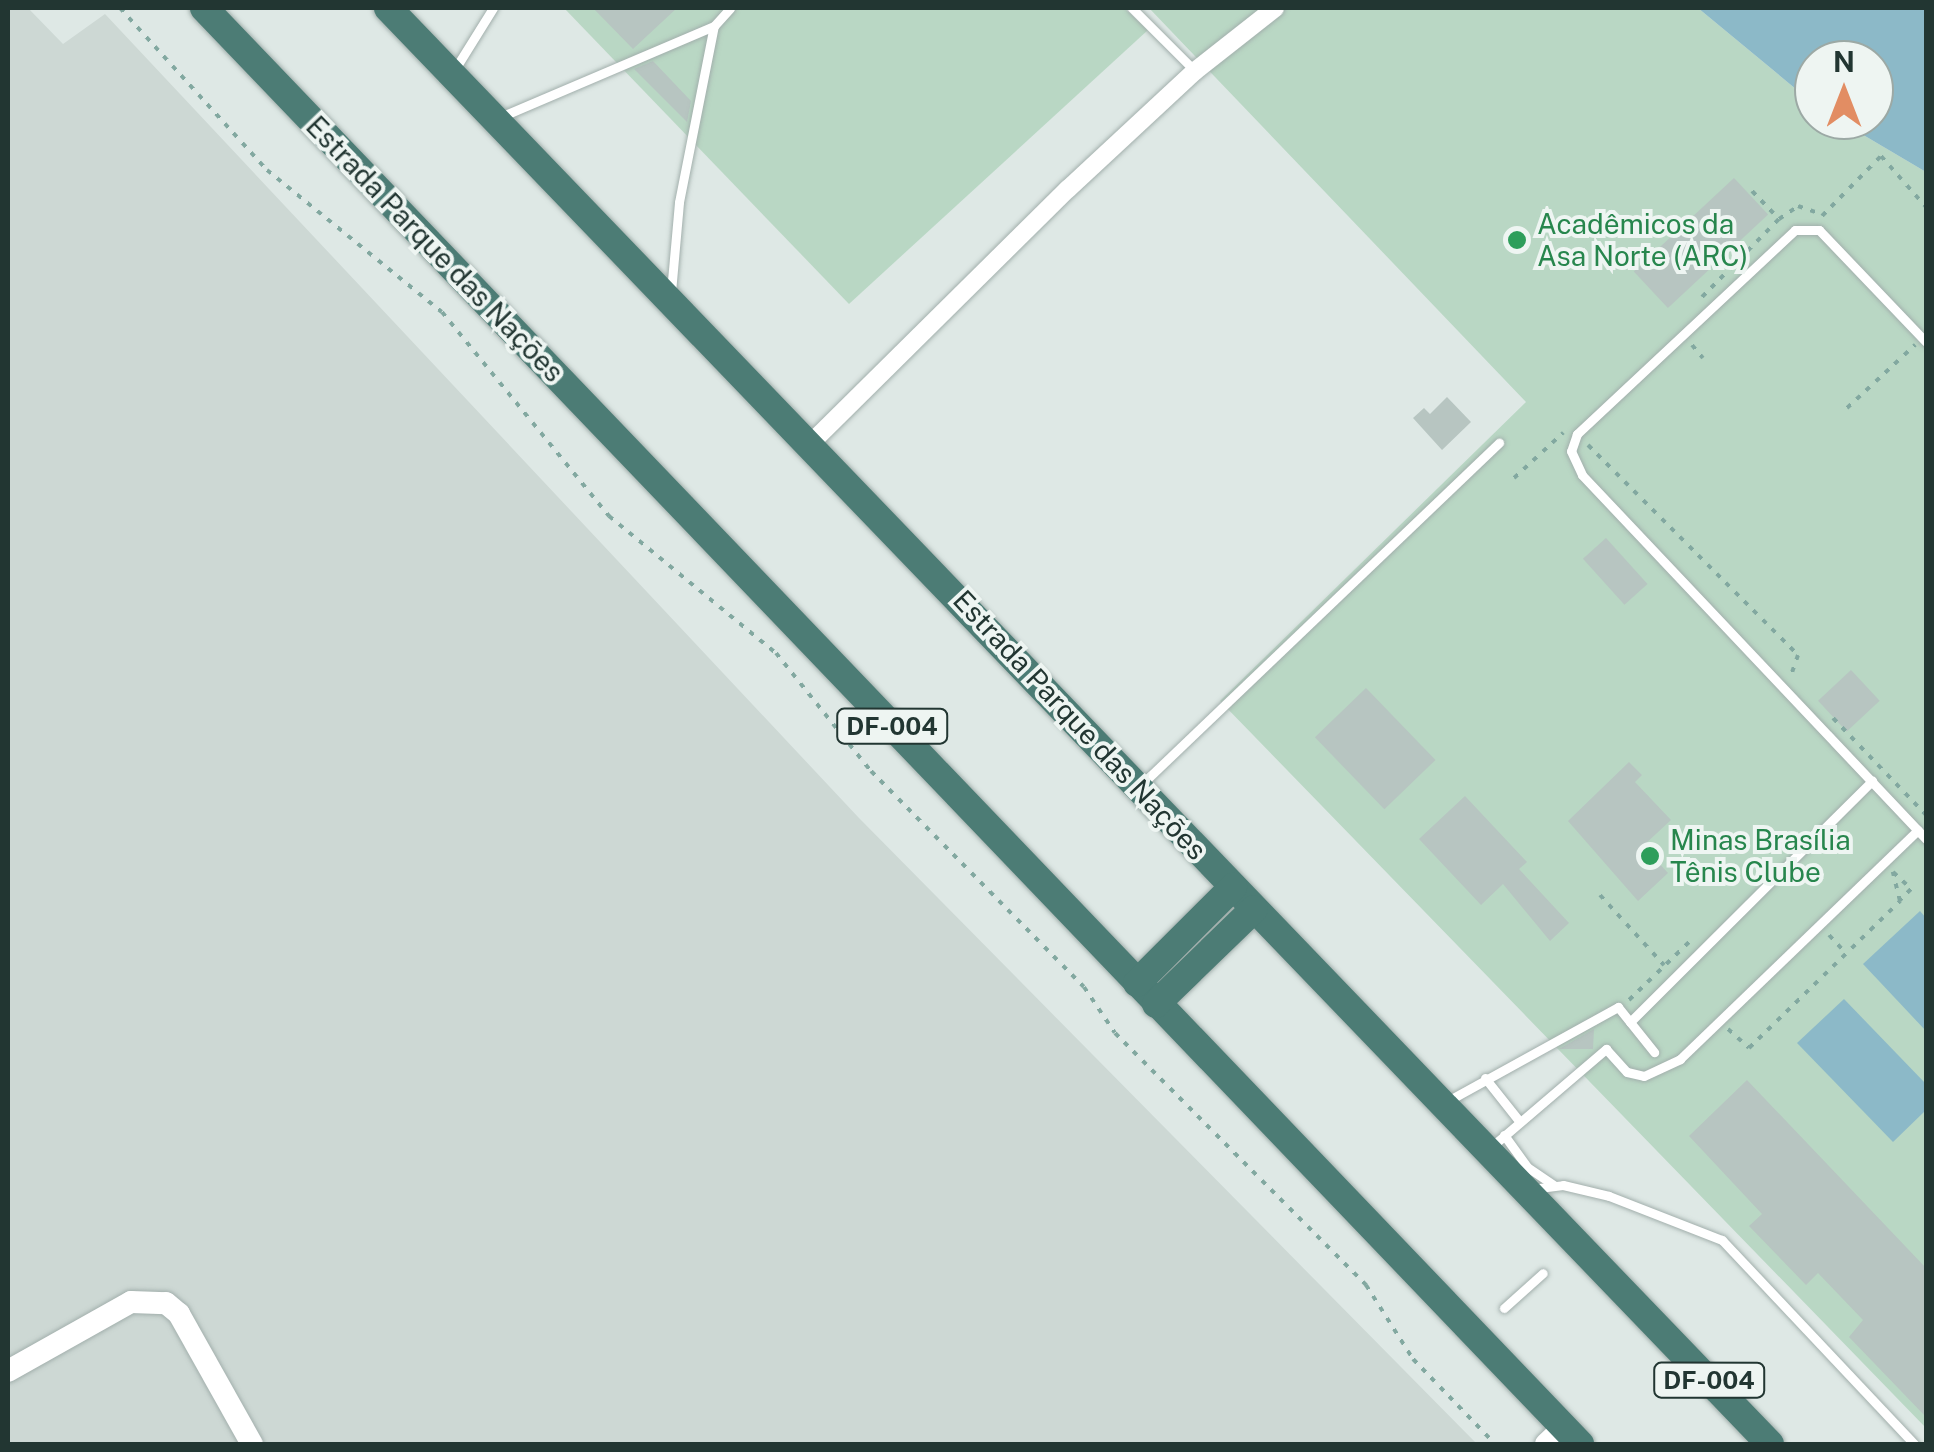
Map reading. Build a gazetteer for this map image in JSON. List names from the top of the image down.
{
  "streets": {
    "highway": ["Estrada Parque das Nações", "DF-004"]
  },
  "places": ["Acadêmicos da Asa Norte (ARC)", "Minas Brasília Tênis Clube"],
  "north": "top"
}
